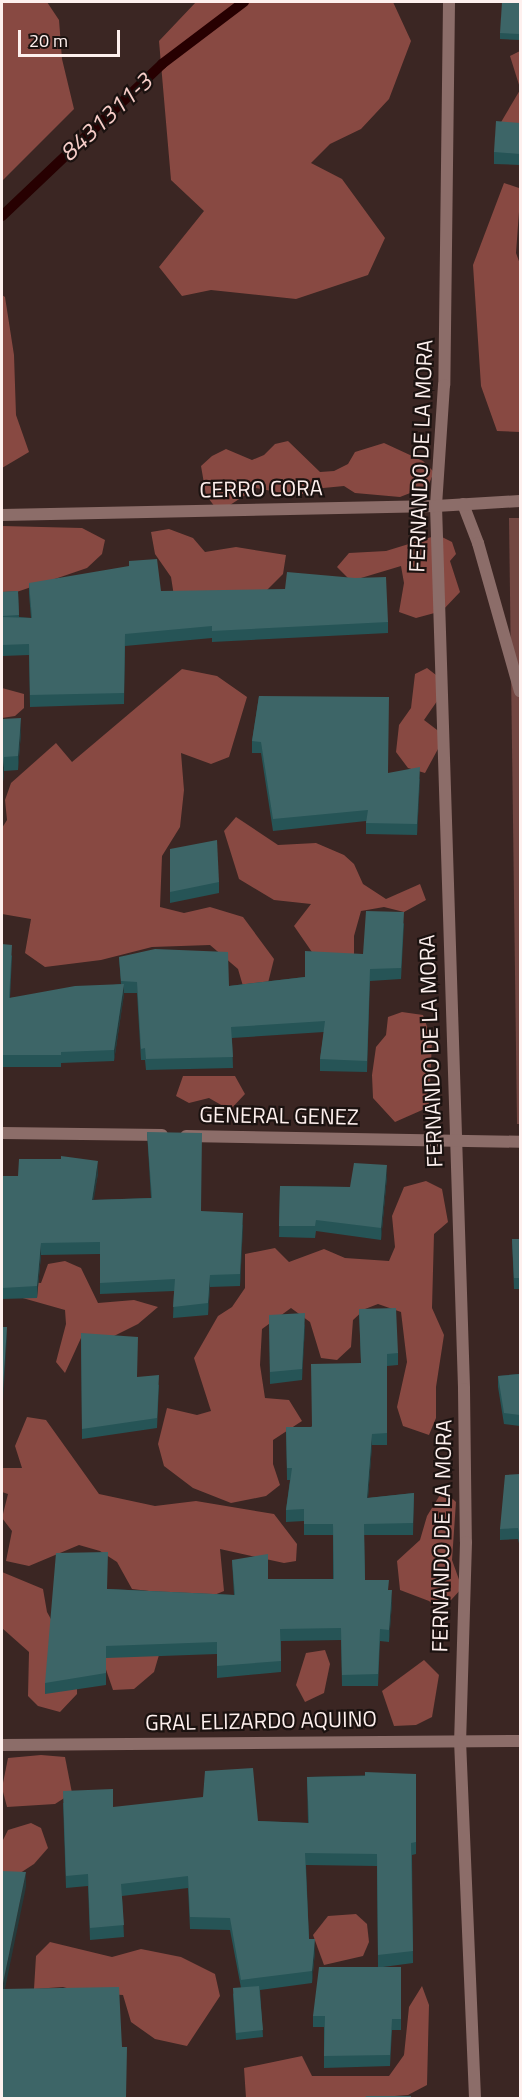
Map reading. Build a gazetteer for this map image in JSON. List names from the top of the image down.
{
  "streets": {
    "street": [
      "FERNANDO DE LA MORA",
      "CERRO CORA",
      "GENERAL GENEZ",
      "GRAL ELIZARDO AQUINO"
    ]
  },
  "crossings": [
    ["FERNANDO DE LA MORA", "CERRO CORA"],
    ["FERNANDO DE LA MORA", "GENERAL GENEZ"],
    ["FERNANDO DE LA MORA", "GRAL ELIZARDO AQUINO"]
  ],
  "water": ["8431311-3"],
  "scale_bar": "20 m"
}
